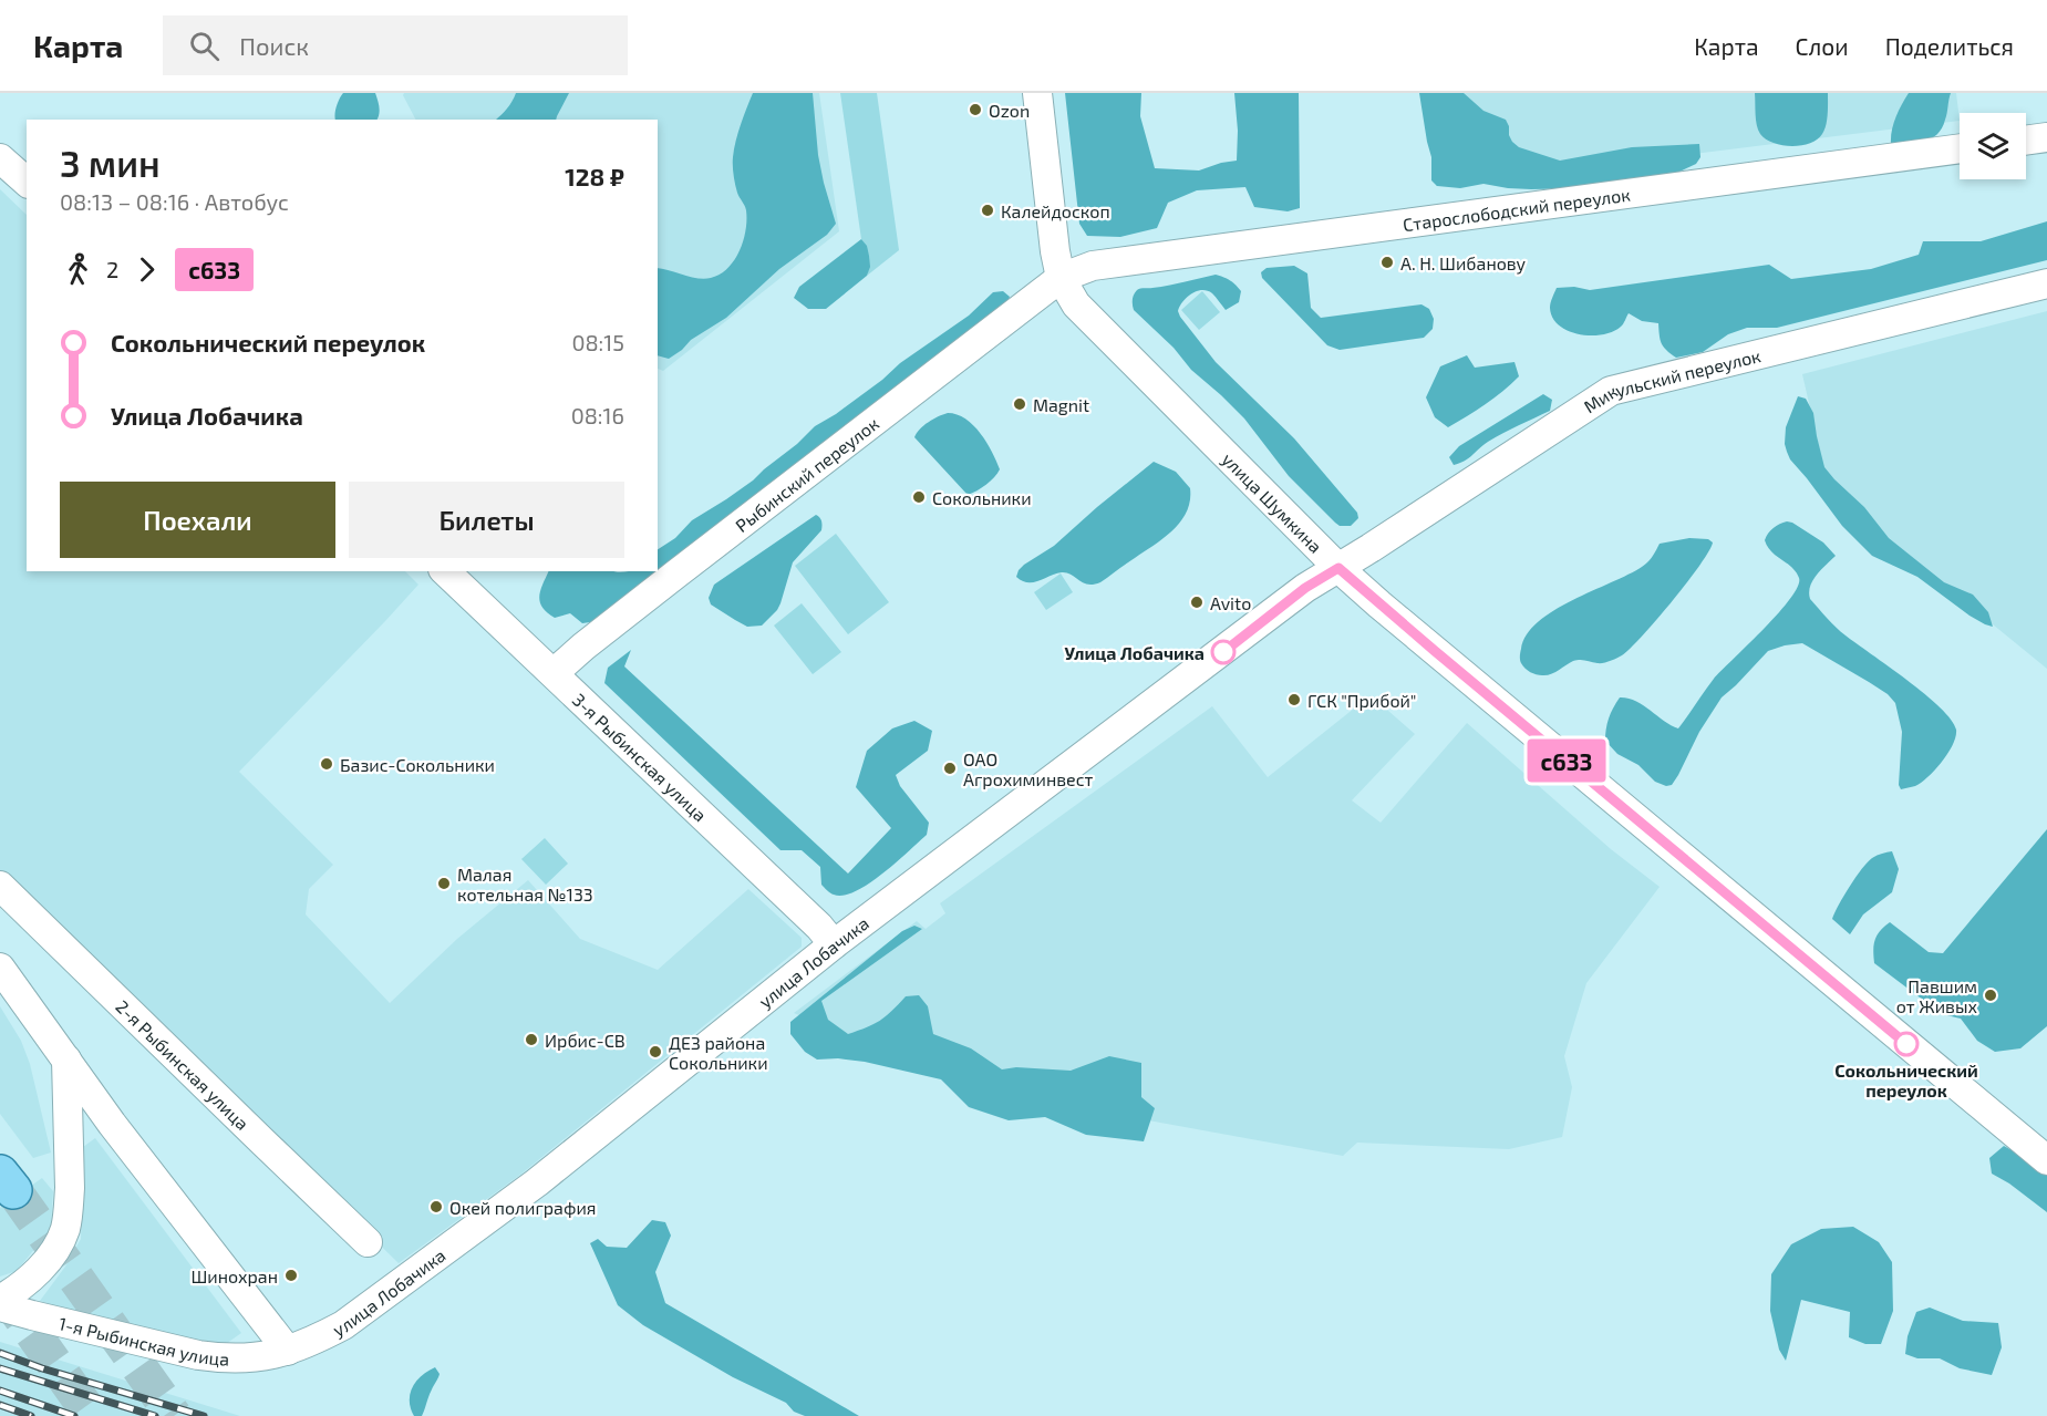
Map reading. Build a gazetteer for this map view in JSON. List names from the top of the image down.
{
  "streets": {
    "street": [
      "Старослободский переулок",
      "Микульский переулок",
      "Рыбинский переулок",
      "улица Шумкина",
      "3-я Рыбинская улица",
      "улица Лобачика",
      "2-я Рыбинская улица",
      "1-я Рыбинская улица"
    ]
  },
  "crossings": [
    ["Старослободский переулок", "Рыбинский переулок"],
    ["Старослободский переулок", "улица Шумкина"],
    ["Микульский переулок", "улица Шумкина"],
    ["Микульский переулок", "улица Лобачика"],
    ["Рыбинский переулок", "улица Шумкина"],
    ["Рыбинский переулок", "3-я Рыбинская улица"],
    ["улица Шумкина", "улица Лобачика"],
    ["3-я Рыбинская улица", "улица Лобачика"],
    ["улица Лобачика", "1-я Рыбинская улица"]
  ],
  "places": [
    "Ozon",
    "Калейдоскоп",
    "А. Н. Шибанову",
    "Magnit",
    "Сокольники",
    "Avito",
    "Улица Лобачика",
    "ГСК \"Прибой\"",
    "Базис-Сокольники",
    "ОАО Агрохиминвест",
    "Малая котельная №133",
    "Павшим от Живых",
    "Ирбис-СВ",
    "Сокольнический переулок",
    "ДЕЗ района Сокольники",
    "Окей полиграфия",
    "Шинохран"
  ],
  "lines": ["bus line с633"],
  "page": {
    "header": "Карта",
    "search": "Поиск",
    "nav": ["Карта", "Слои", "Поделиться"],
    "on_map": "с633",
    "heading": ["3 мин", "08:13 – 08:16 · Автобус", "128 ₽"],
    "legs": ["2", "с633"],
    "list": [
      {
        "name": "Сокольнический переулок",
        "value": "08:15"
      },
      {
        "name": "Улица Лобачика",
        "value": "08:16"
      }
    ],
    "buttons": ["Поехали", "Билеты"]
  }
}
